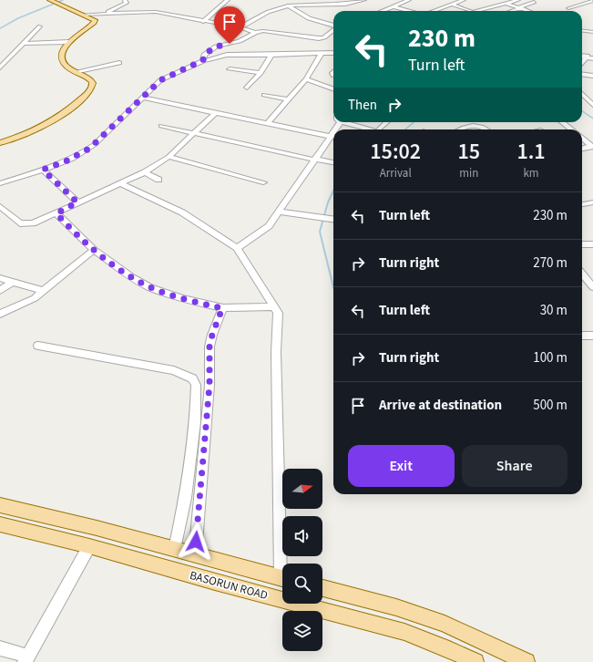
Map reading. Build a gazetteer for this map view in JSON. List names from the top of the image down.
{
  "streets": {
    "main road": ["BASORUN ROAD"]
  },
  "north": "right",
  "page": {
    "turn": ["230 m", "Turn left"],
    "then": "Then",
    "eta": [
      "15:02",
      "Arrival",
      "15",
      "min",
      "1.1",
      "km"
    ],
    "list": [
      {
        "name": "Turn left",
        "value": "230 m"
      },
      {
        "name": "Turn right",
        "value": "270 m"
      },
      {
        "name": "Turn left",
        "value": "30 m"
      },
      {
        "name": "Turn right",
        "value": "100 m"
      },
      {
        "name": "Arrive at destination",
        "value": "500 m"
      }
    ],
    "buttons": ["Exit", "Share"]
  }
}
